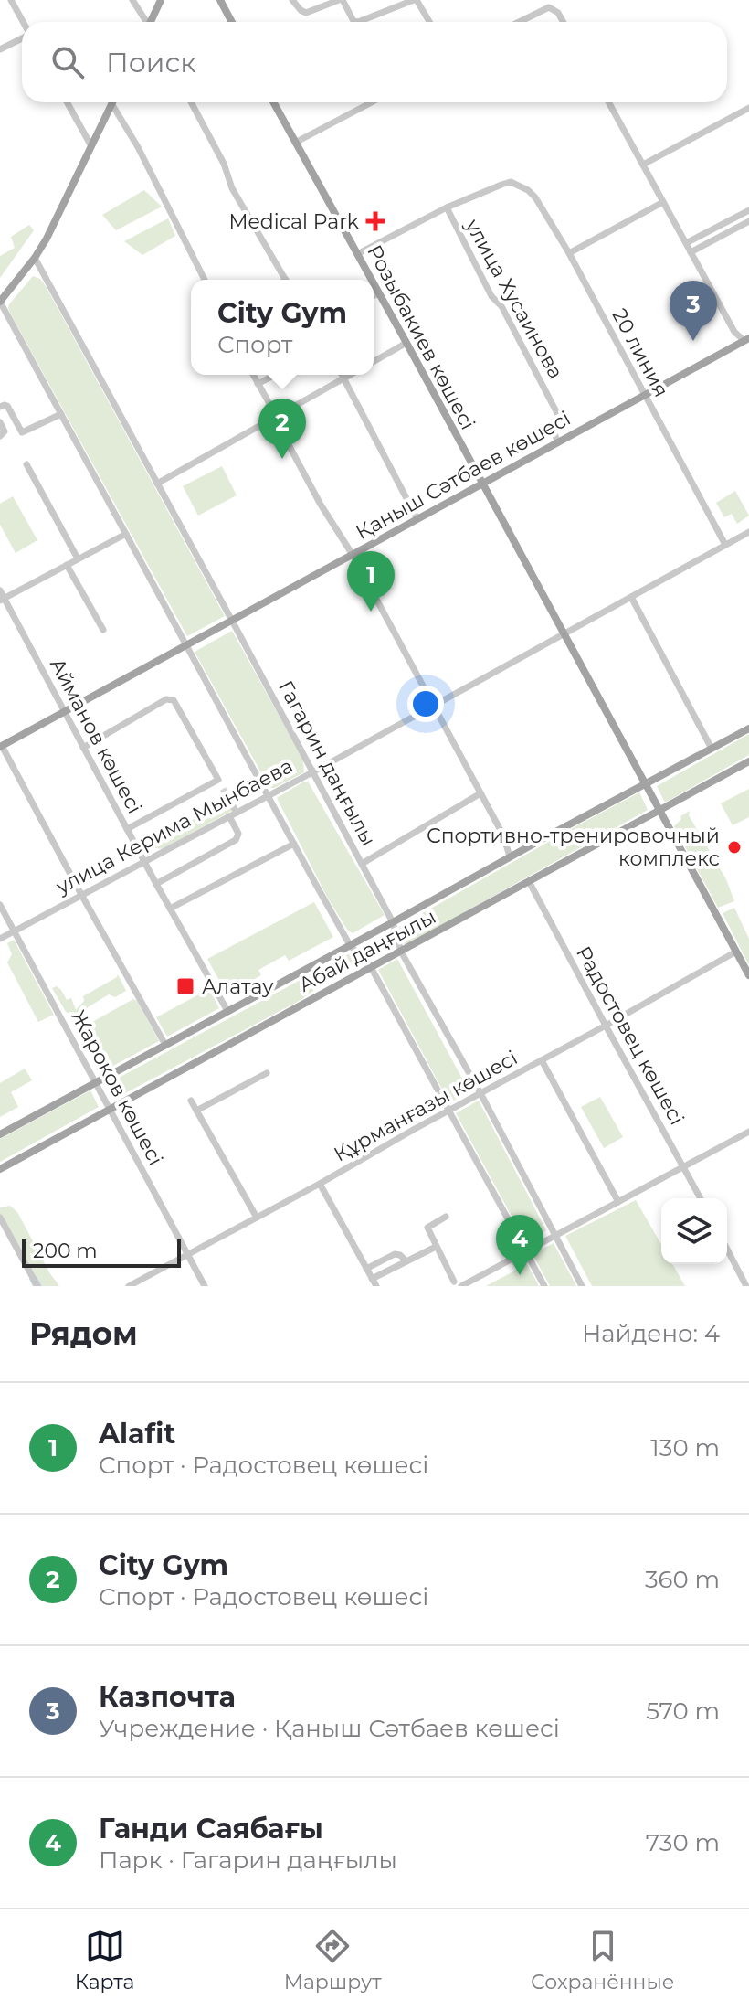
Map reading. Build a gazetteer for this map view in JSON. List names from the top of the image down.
{
  "streets": {
    "main road": ["Розыбакиев көшесі", "Қаныш Сәтбаев көшесі", "Абай даңғылы"],
    "street": [
      "улица Хусаинова",
      "20 линия",
      "Айманов көшесі",
      "Гагарин даңғылы",
      "улица Керима Мынбаева",
      "Радостовец көшесі",
      "Жароков көшесі",
      "Құрманғазы көшесі"
    ]
  },
  "crossings": [
    ["улица Хусаинова", "20 линия"],
    ["улица Хусаинова", "Қаныш Сәтбаев көшесі"],
    ["Розыбакиев көшесі", "Қаныш Сәтбаев көшесі"],
    ["Розыбакиев көшесі", "улица Керима Мынбаева"],
    ["Розыбакиев көшесі", "Абай даңғылы"],
    ["20 линия", "Қаныш Сәтбаев көшесі"],
    ["20 линия", "улица Керима Мынбаева"],
    ["Қаныш Сәтбаев көшесі", "Айманов көшесі"],
    ["Қаныш Сәтбаев көшесі", "Гагарин даңғылы"],
    ["Айманов көшесі", "улица Керима Мынбаева"],
    ["Айманов көшесі", "Абай даңғылы"],
    ["Гагарин даңғылы", "улица Керима Мынбаева"],
    ["Гагарин даңғылы", "Абай даңғылы"],
    ["Гагарин даңғылы", "Құрманғазы көшесі"],
    ["улица Керима Мынбаева", "Жароков көшесі"],
    ["Абай даңғылы", "Радостовец көшесі"],
    ["Абай даңғылы", "Жароков көшесі"],
    ["Радостовец көшесі", "Құрманғазы көшесі"],
    ["Жароков көшесі", "Құрманғазы көшесі"]
  ],
  "places": {
    "health": ["Medical Park"],
    "other": ["Спортивно-тренировочный комплекс"],
    "transit": ["Алатау"]
  },
  "scale_bar": "200 m",
  "page": {
    "search": "Поиск",
    "popup": ["City Gym", "Спорт"],
    "pins": [
      "3",
      "2",
      "1",
      "4"
    ],
    "scale": "200 m",
    "heading": ["Рядом", "Найдено: 4"],
    "list": [
      {
        "mark": "1",
        "name": "Alafit",
        "note": "Спорт · Радостовец көшесі",
        "value": "130 m"
      },
      {
        "mark": "2",
        "name": "City Gym",
        "note": "Спорт · Радостовец көшесі",
        "value": "360 m"
      },
      {
        "mark": "3",
        "name": "Казпочта",
        "note": "Учреждение · Қаныш Сәтбаев көшесі",
        "value": "570 m"
      },
      {
        "mark": "4",
        "name": "Ганди Саябағы",
        "note": "Парк · Гагарин даңғылы",
        "value": "730 m"
      }
    ],
    "nav": ["Карта", "Маршрут", "Сохранённые"]
  }
}
